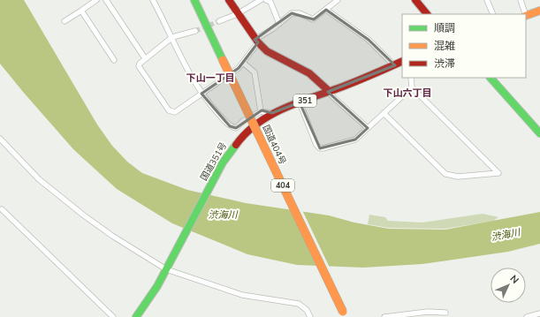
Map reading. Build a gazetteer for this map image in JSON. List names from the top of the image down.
{
  "streets": {
    "main road": [
      "351",
      "国道404号",
      "国道351号",
      "404"
    ]
  },
  "districts": ["下山一丁目", "下山六丁目"],
  "water": ["渋海川"],
  "legend": ["順調", "混雑", "渋滞"],
  "north": "top right"
}
